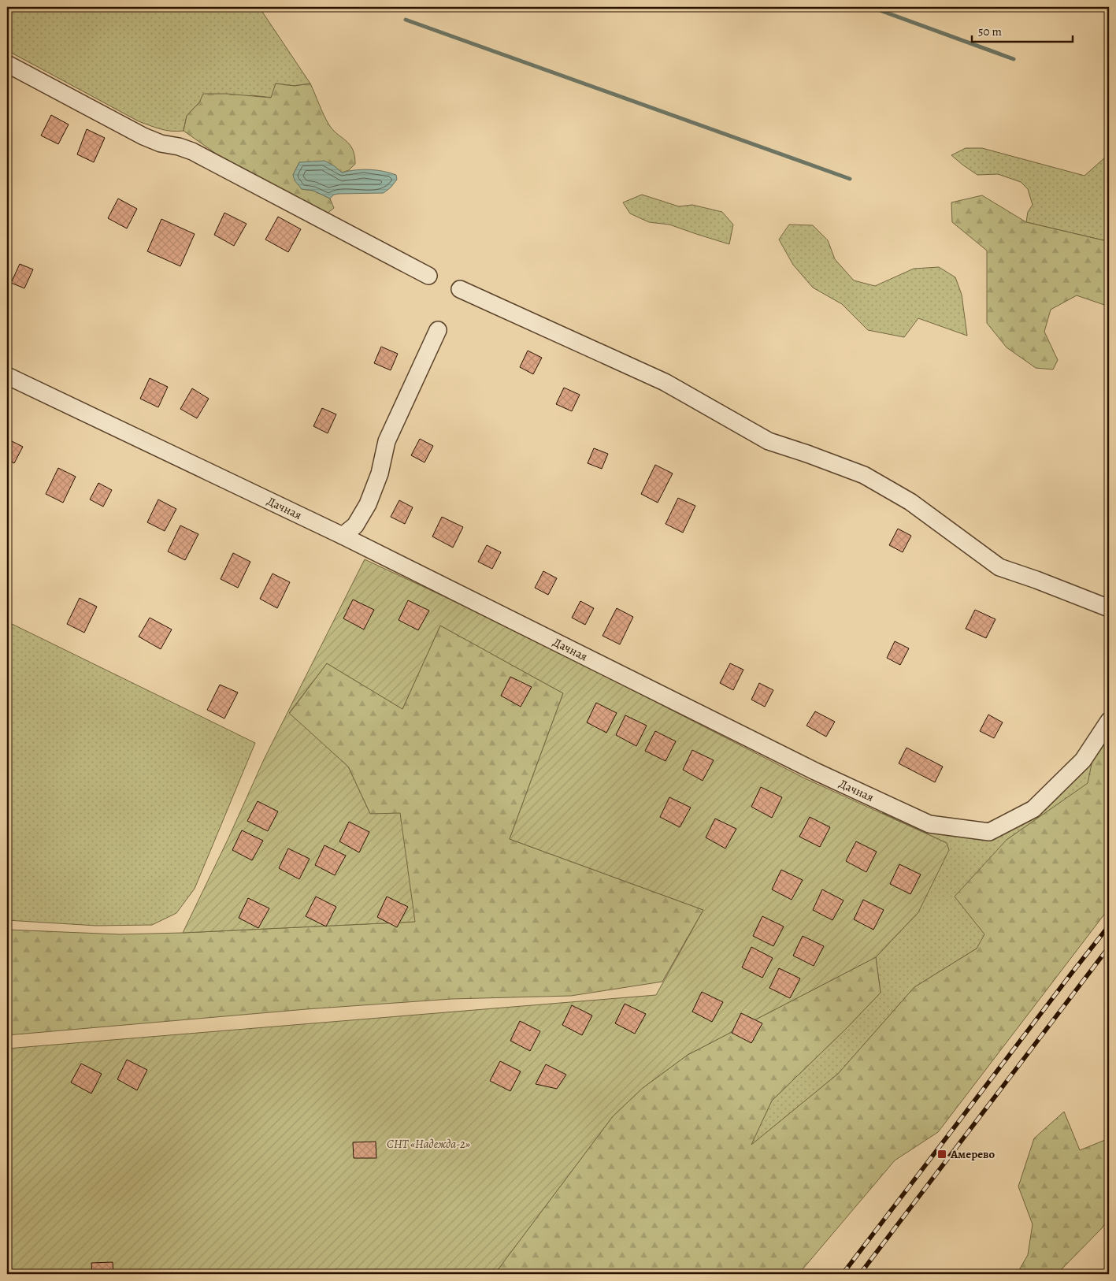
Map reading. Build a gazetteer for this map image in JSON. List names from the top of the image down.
{
  "streets": {
    "street": ["Дачная"]
  },
  "parks": ["СНТ «Надежда-2»"],
  "places": {
    "transit": ["Амерево"]
  },
  "scale_bar": "50 m"
}
